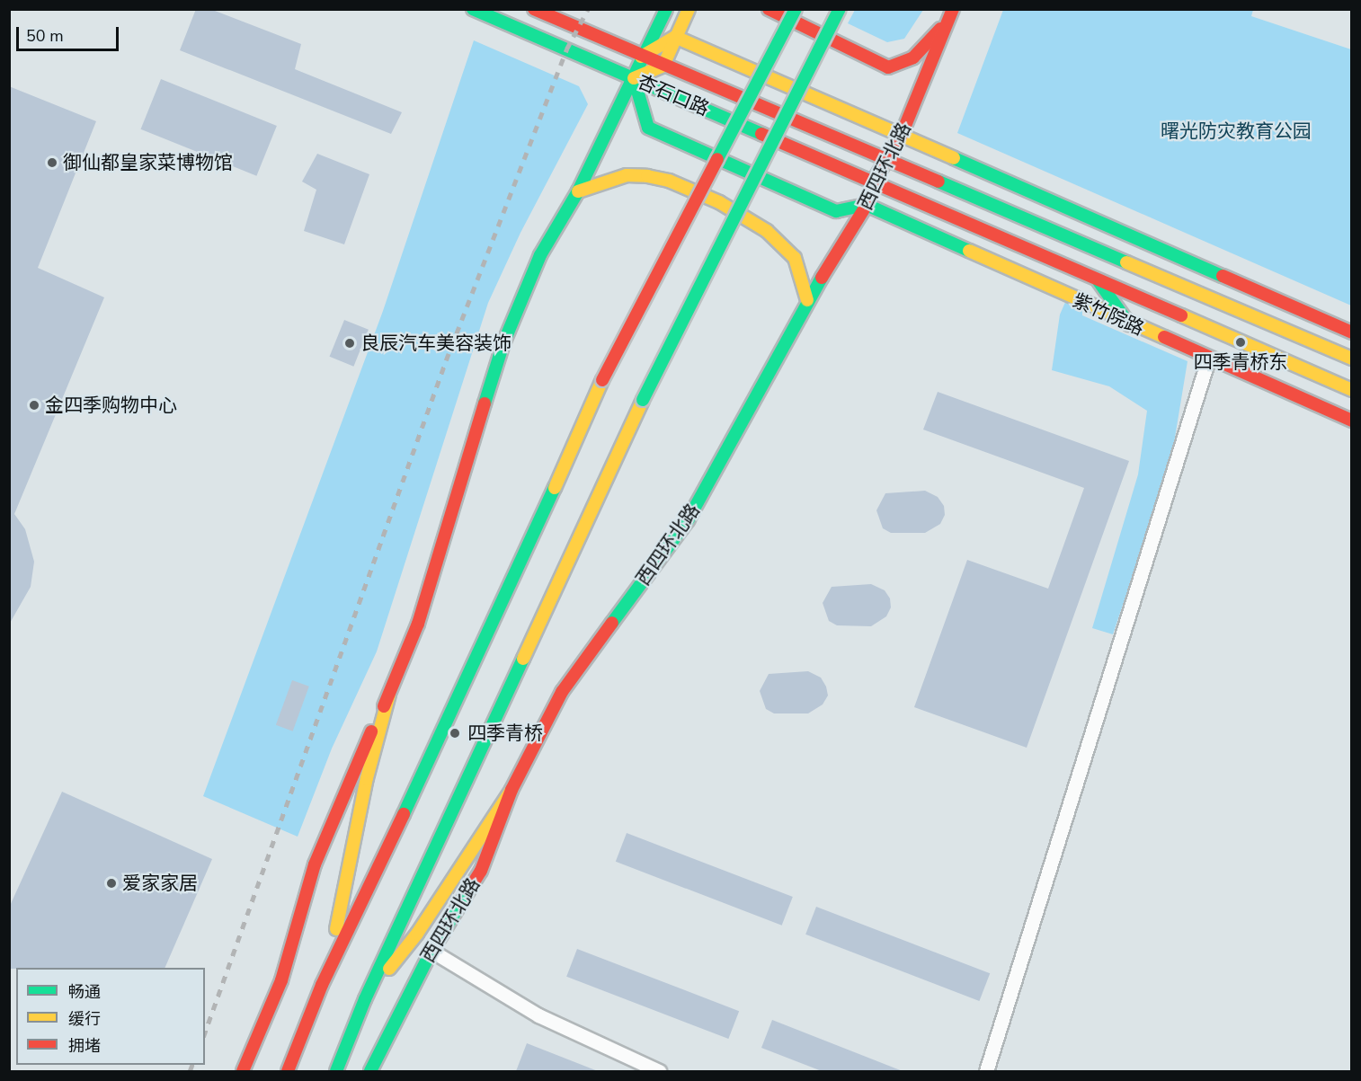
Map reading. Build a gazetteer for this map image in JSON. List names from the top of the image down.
{
  "streets": {
    "main road": ["杏石口路", "西四环北路", "紫竹院路"]
  },
  "crossings": [
    ["杏石口路", "西四环北路"],
    ["杏石口路", "紫竹院路"],
    ["西四环北路", "紫竹院路"]
  ],
  "parks": ["曙光防灾教育公园"],
  "places": [
    "御仙都皇家菜博物馆",
    "四季青桥东",
    "良辰汽车美容装饰",
    "金四季购物中心",
    "四季青桥",
    "爱家家居"
  ],
  "legend": ["畅通", "缓行", "拥堵"],
  "scale_bar": "50 m"
}
